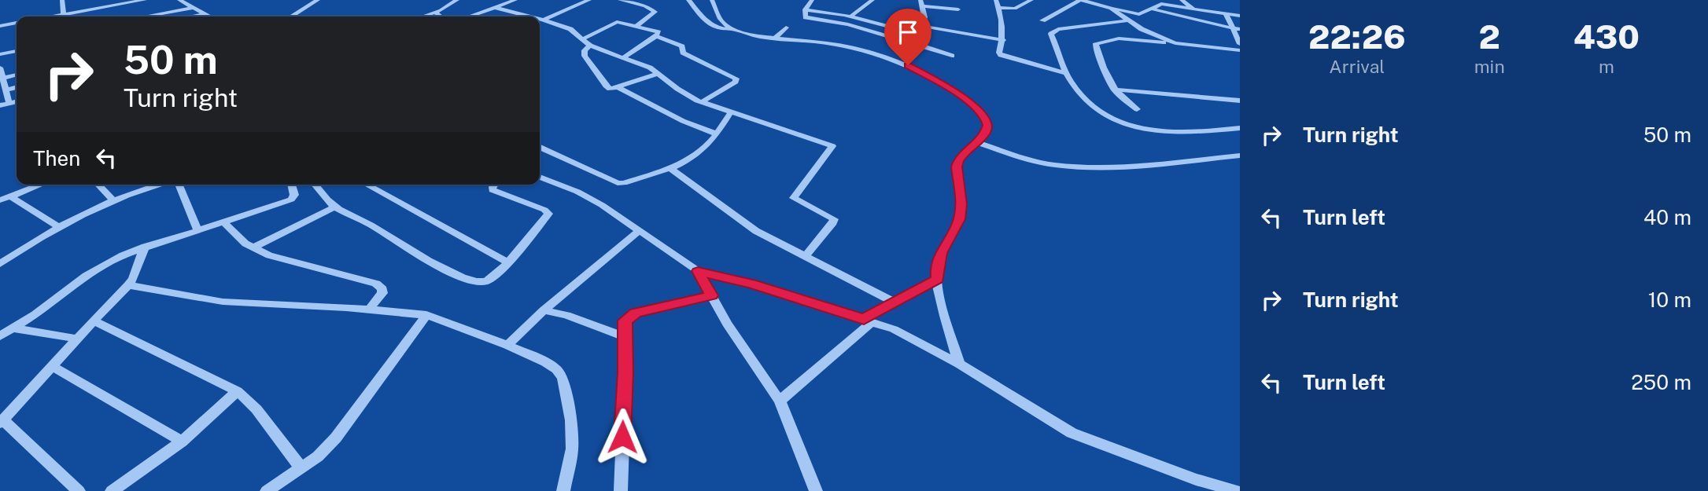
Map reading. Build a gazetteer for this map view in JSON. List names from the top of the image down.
{
  "page": {
    "eta": [
      "22:26",
      "Arrival",
      "2",
      "min",
      "430",
      "m"
    ],
    "turn": ["50 m", "Turn right"],
    "list": [
      {
        "name": "Turn right",
        "value": "50 m"
      },
      {
        "name": "Turn left",
        "value": "40 m"
      },
      {
        "name": "Turn right",
        "value": "10 m"
      },
      {
        "name": "Turn left",
        "value": "250 m"
      }
    ],
    "then": "Then"
  }
}
